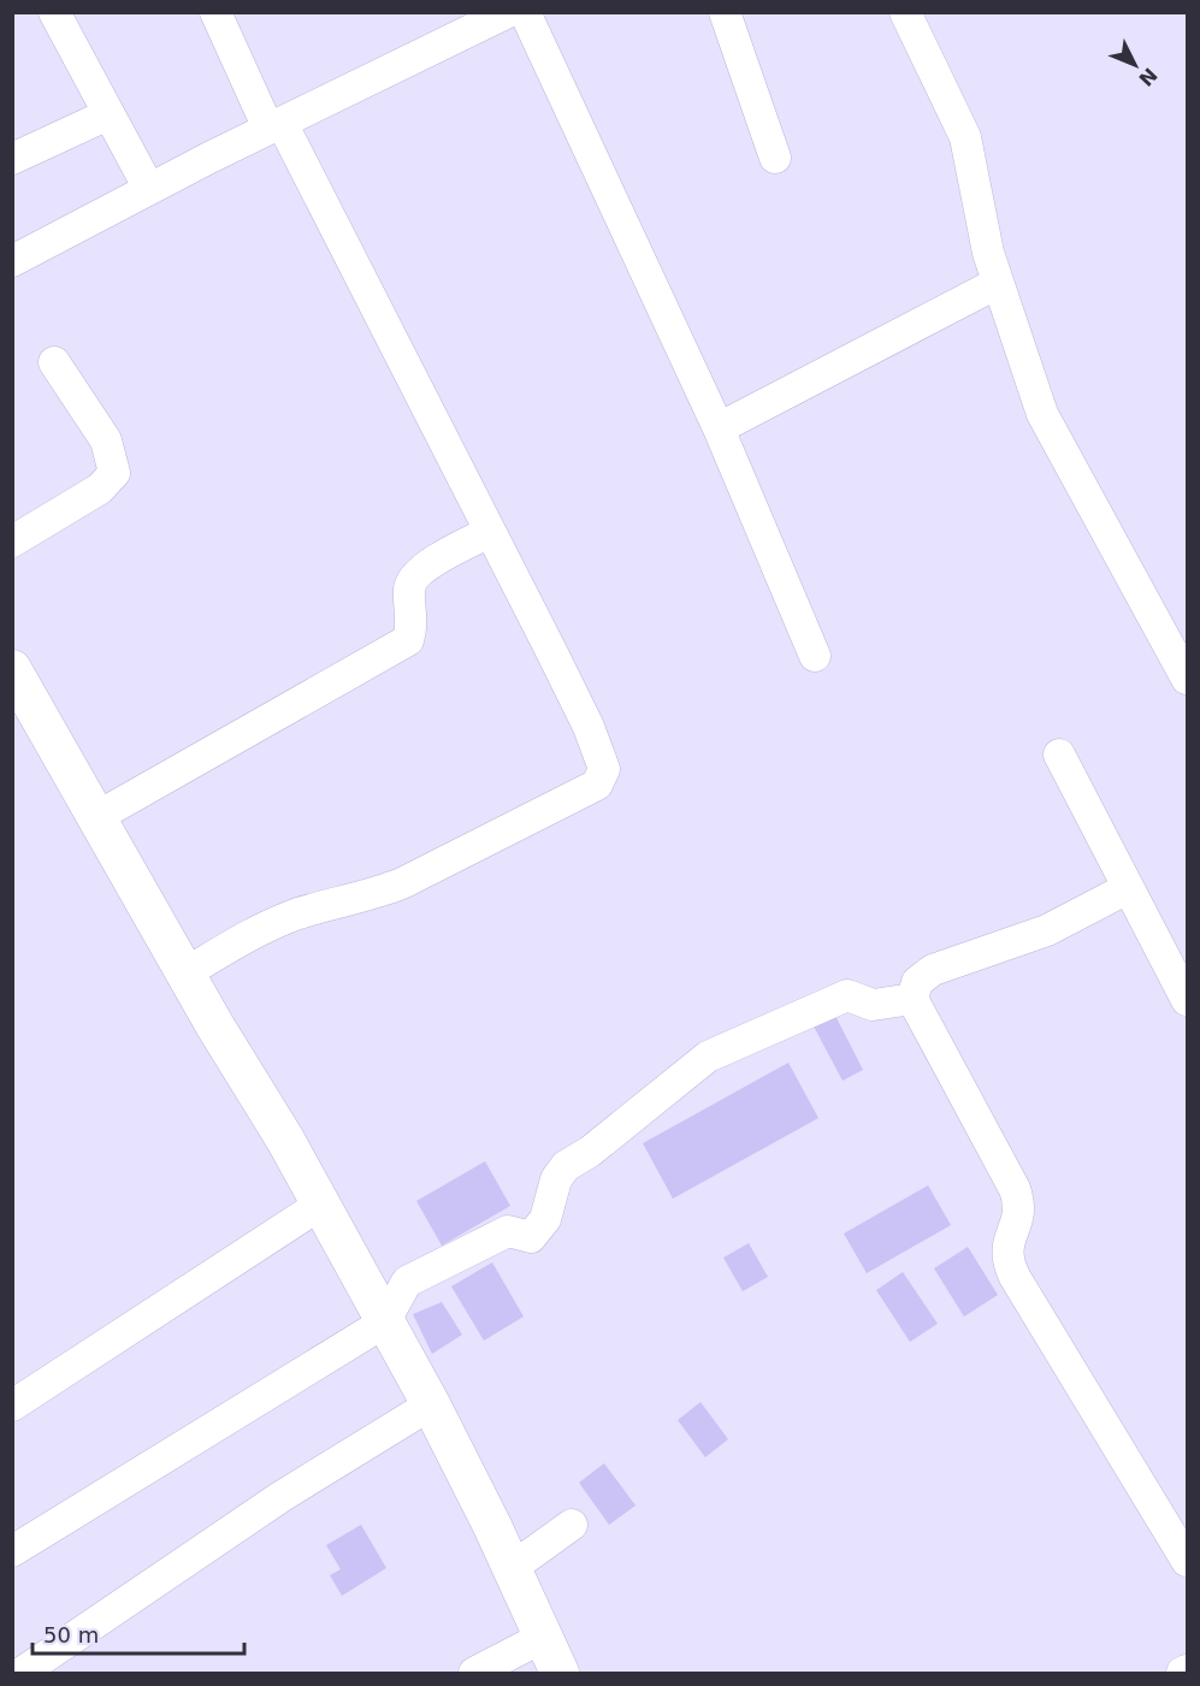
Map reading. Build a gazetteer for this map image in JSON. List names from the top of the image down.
{
  "scale_bar": "50 m",
  "north": "bottom right"
}
